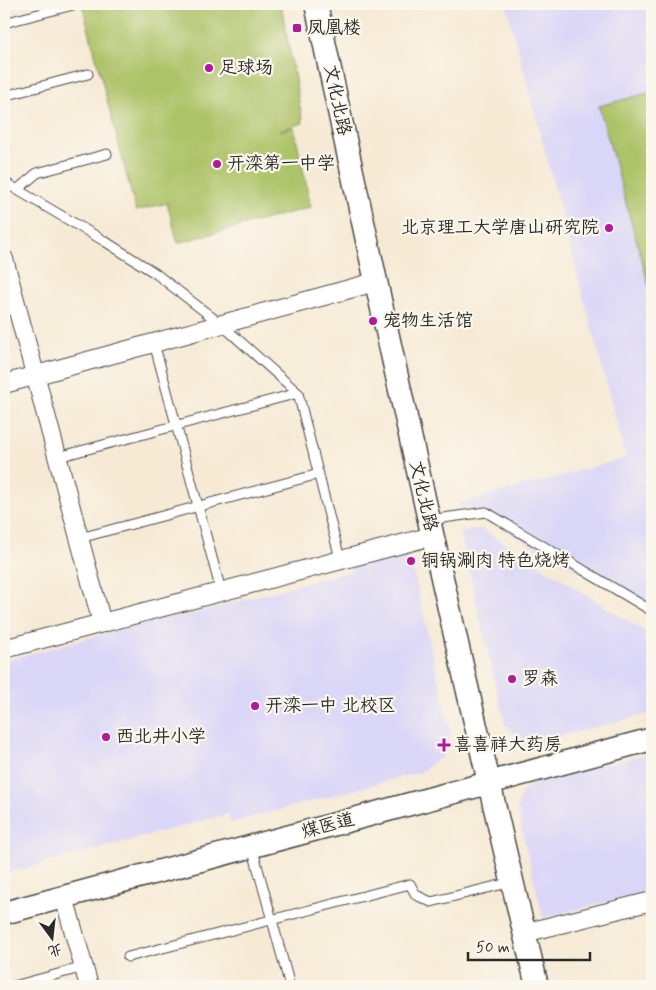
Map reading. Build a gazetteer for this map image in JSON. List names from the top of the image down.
{
  "streets": {
    "street": ["文化北路", "煤医道"]
  },
  "crossings": [
    ["文化北路", "煤医道"]
  ],
  "places": {
    "transit": ["凤凰楼"],
    "other": [
      "足球场",
      "开滦第一中学",
      "北京理工大学唐山研究院",
      "宠物生活馆",
      "铜锅涮肉 特色烧烤",
      "罗森",
      "开滦一中 北校区",
      "西北井小学"
    ],
    "health": ["喜喜祥大药房"]
  },
  "scale_bar": "50 m",
  "north": "bottom"
}
